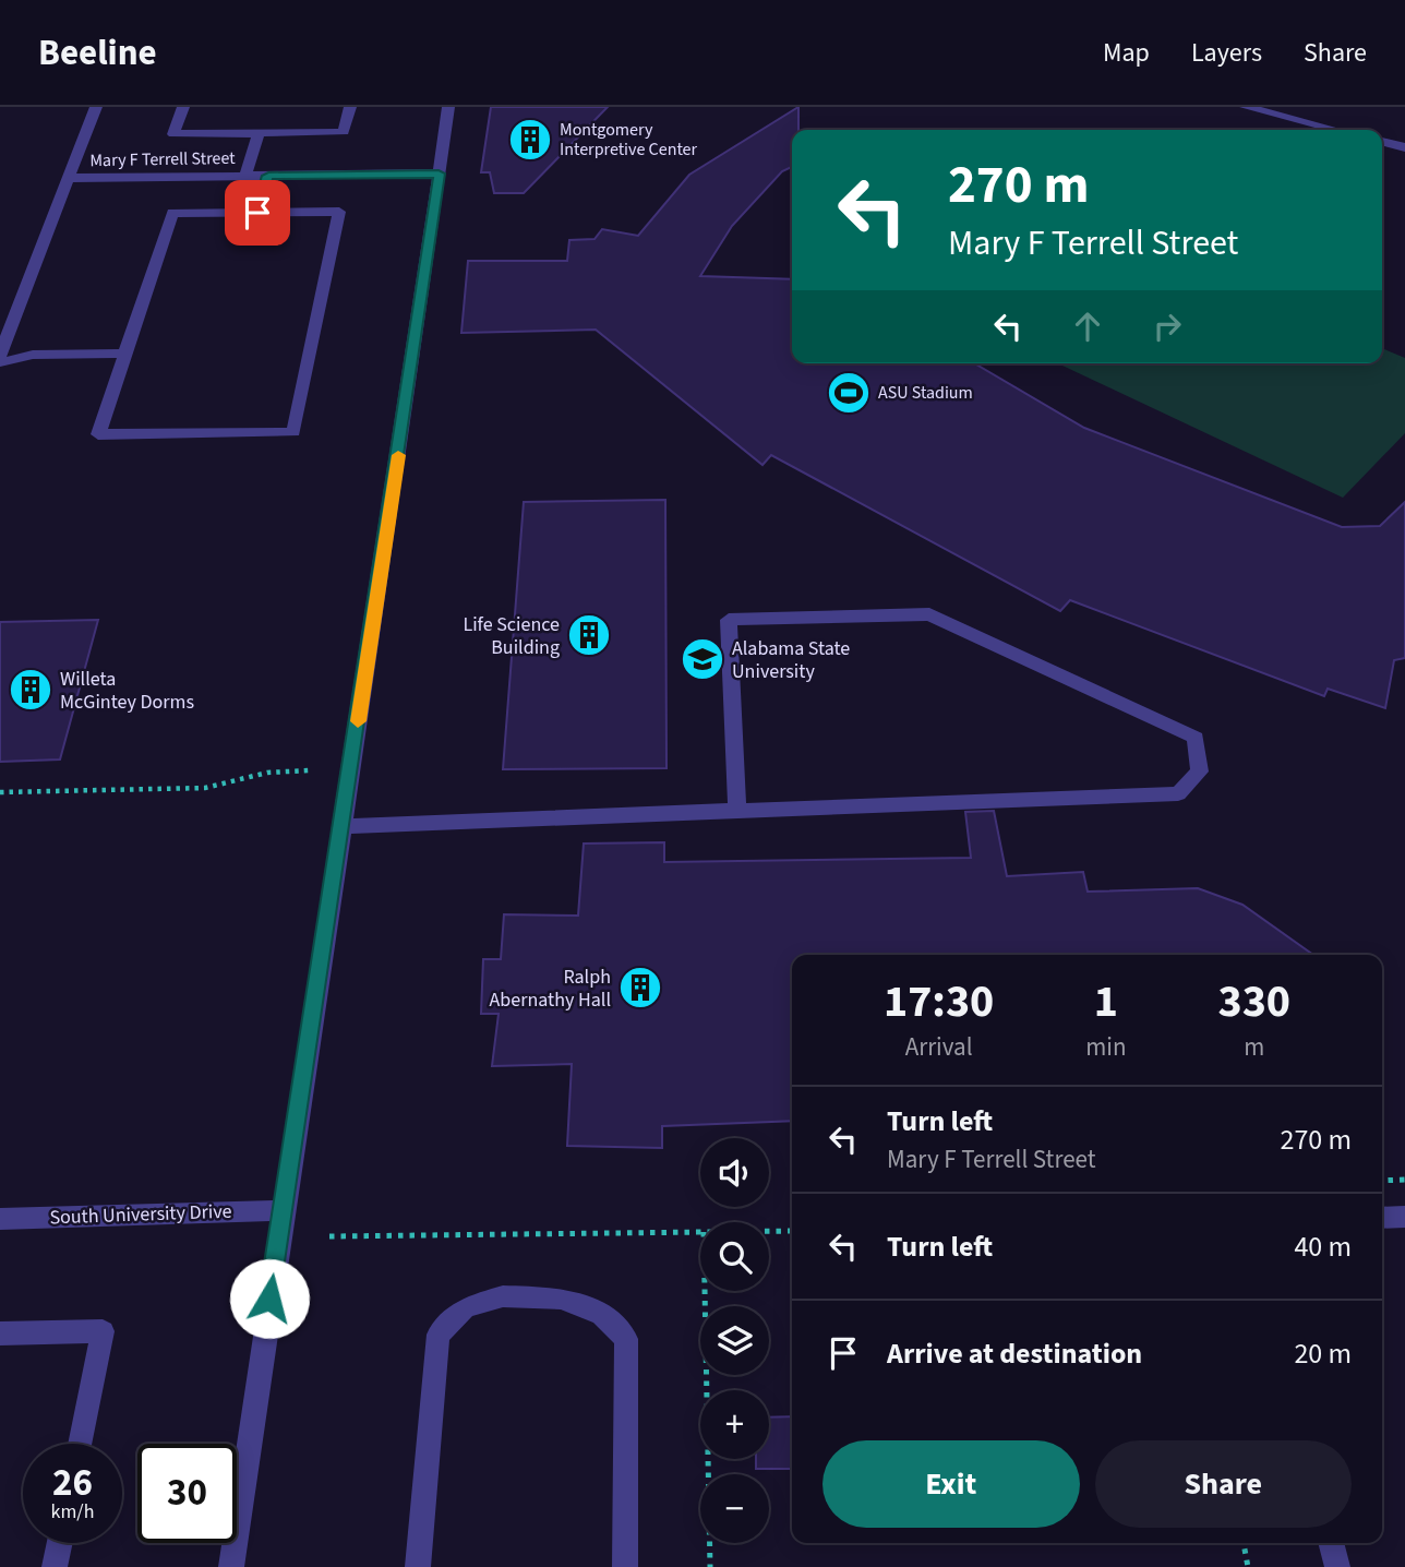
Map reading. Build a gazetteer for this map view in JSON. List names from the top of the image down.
{
  "streets": {
    "street": ["Mary F Terrell Street", "South University Drive"]
  },
  "places": {
    "building": [
      "Montgomery Interpretive Center",
      "Life Science Building",
      "Willeta McGintey Dorms",
      "Ralph Abernathy Hall"
    ],
    "sports": ["ASU Stadium"],
    "school or university": ["Alabama State University"]
  },
  "page": {
    "header": "Beeline",
    "nav": ["Map", "Layers", "Share"],
    "turn": ["270 m", "Mary F Terrell Street"],
    "eta": [
      "17:30",
      "Arrival",
      "1",
      "min",
      "330",
      "m"
    ],
    "list": [
      {
        "name": "Turn left",
        "note": "Mary F Terrell Street",
        "value": "270 m"
      },
      {
        "name": "Turn left",
        "value": "40 m"
      },
      {
        "name": "Arrive at destination",
        "value": "20 m"
      }
    ],
    "map_buttons": ["+", "−"],
    "buttons": ["Exit", "Share"],
    "speed": "26 km/h",
    "limit": "30"
  }
}
